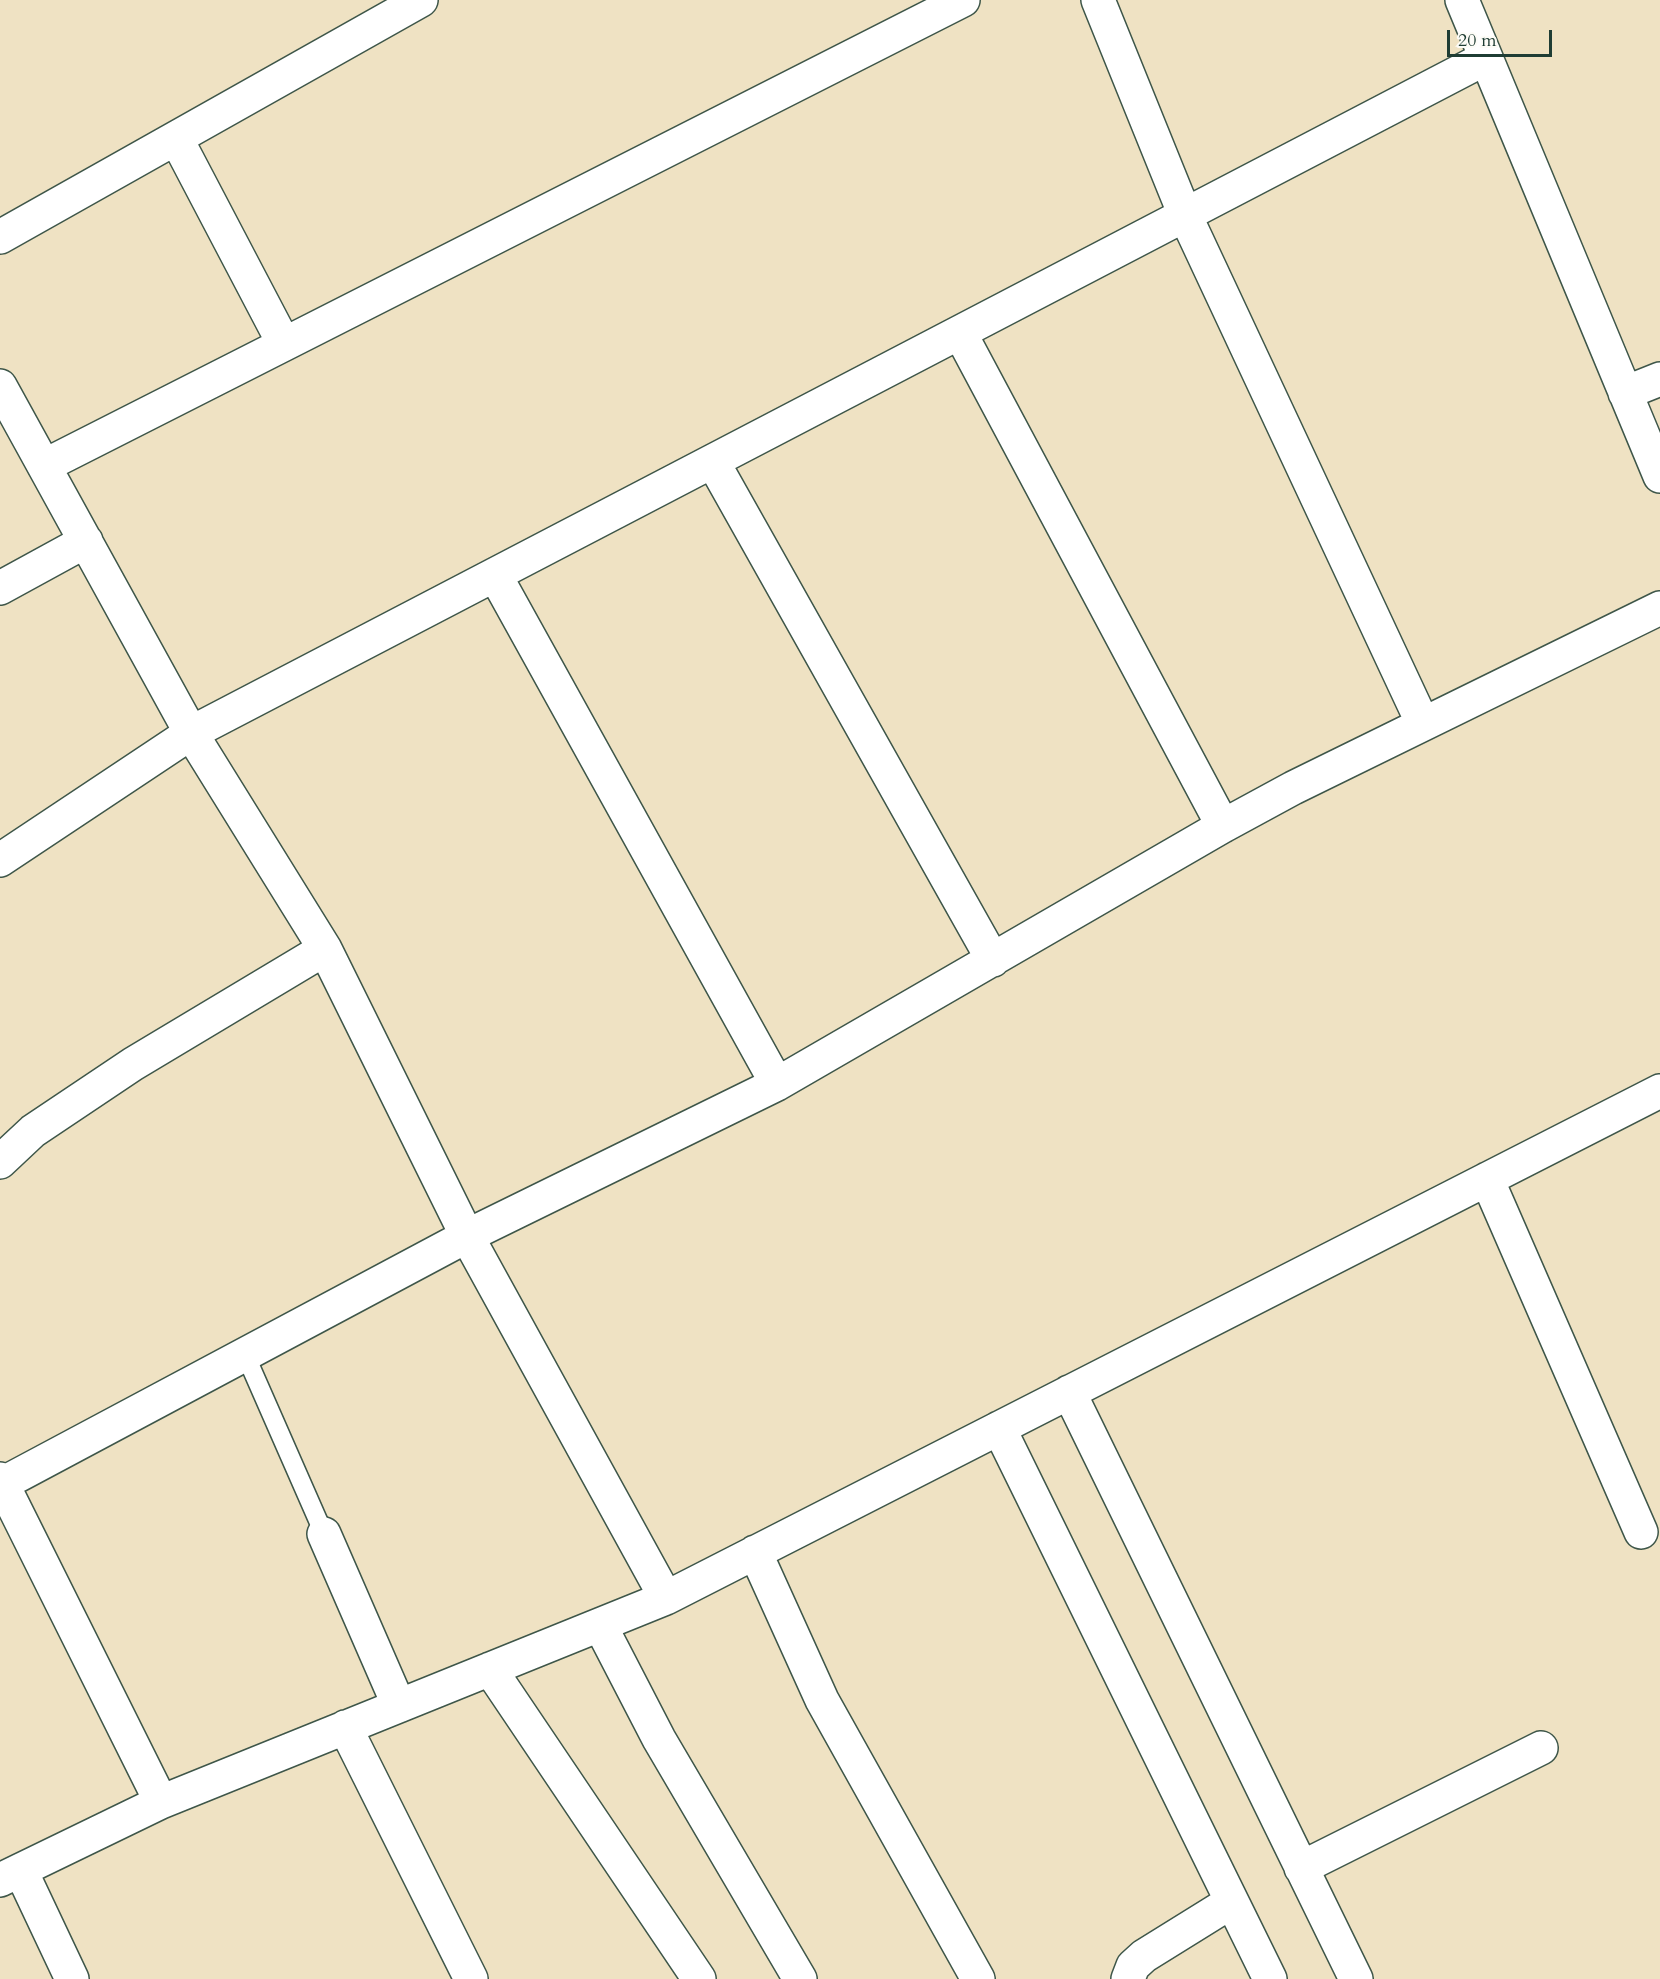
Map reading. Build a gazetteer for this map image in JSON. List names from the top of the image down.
{
  "scale_bar": "20 m"
}
